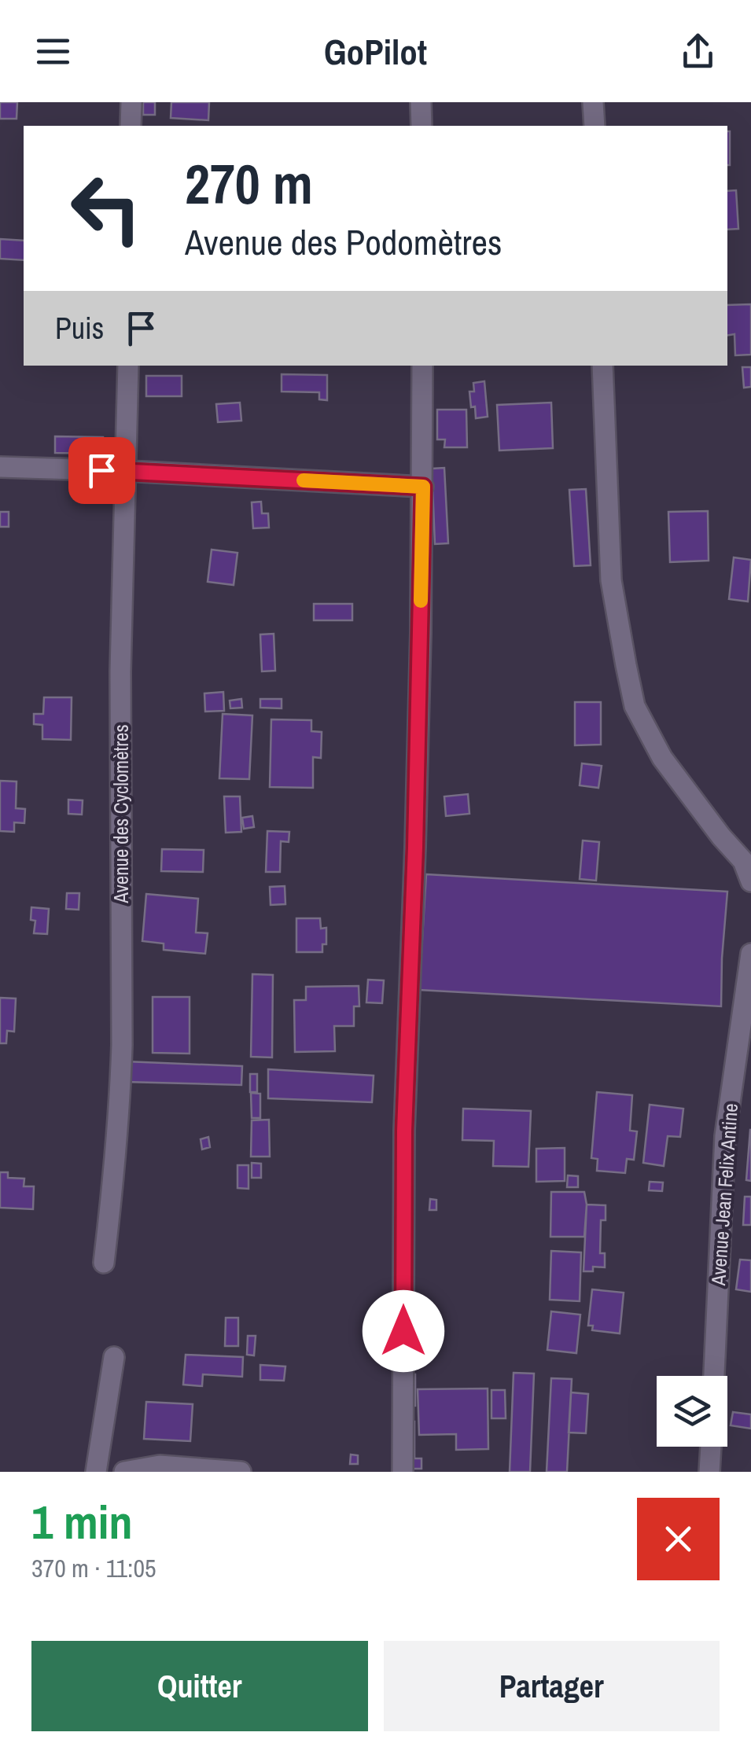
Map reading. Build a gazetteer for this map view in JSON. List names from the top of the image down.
{
  "streets": {
    "street": ["Avenue des Cyclomètres", "Avenue Jean Felix Antine"]
  },
  "page": {
    "header": "GoPilot",
    "turn": ["270 m", "Avenue des Podomètres"],
    "then": "Puis",
    "heading": ["1 min", "370 m · 11:05"],
    "buttons": ["Quitter", "Partager"]
  }
}
